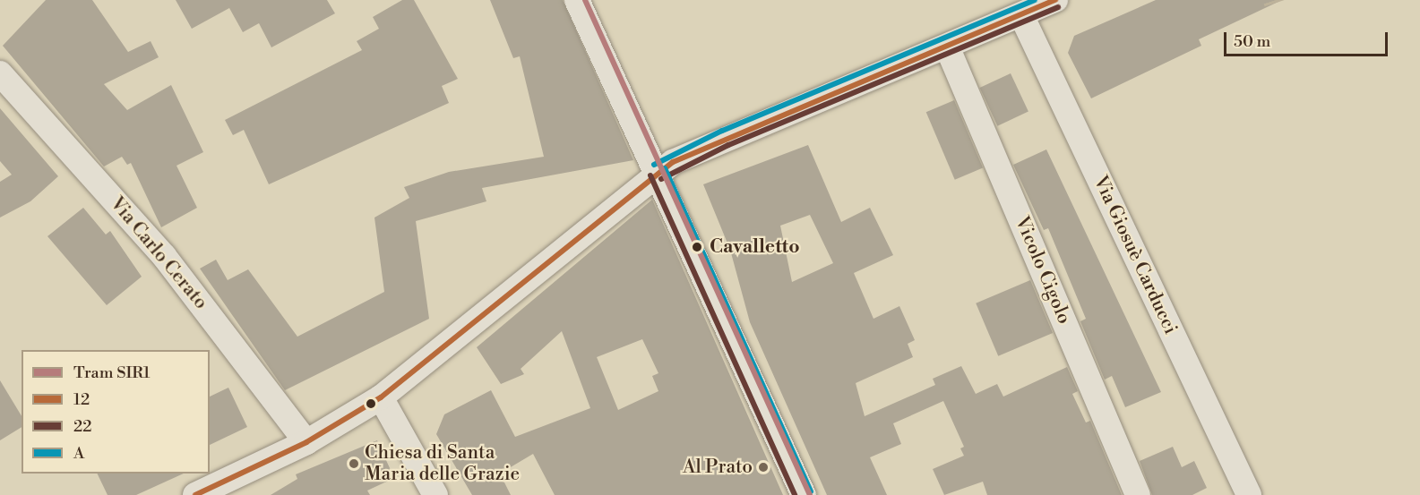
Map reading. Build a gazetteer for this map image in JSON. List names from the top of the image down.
{
  "streets": {
    "street": ["Via Carlo Cerato", "Via Giosuè Carducci", "Vicolo Cigolo"]
  },
  "places": ["Cavalletto", "Chiesa di Santa Maria delle Grazie", "Al Prato"],
  "lines": [
    "tram line SIR1",
    "transit line 12",
    "transit line A",
    "transit line 22"
  ],
  "legend": [
    "Tram SIR1",
    "12",
    "22",
    "A"
  ],
  "scale_bar": "50 m"
}
